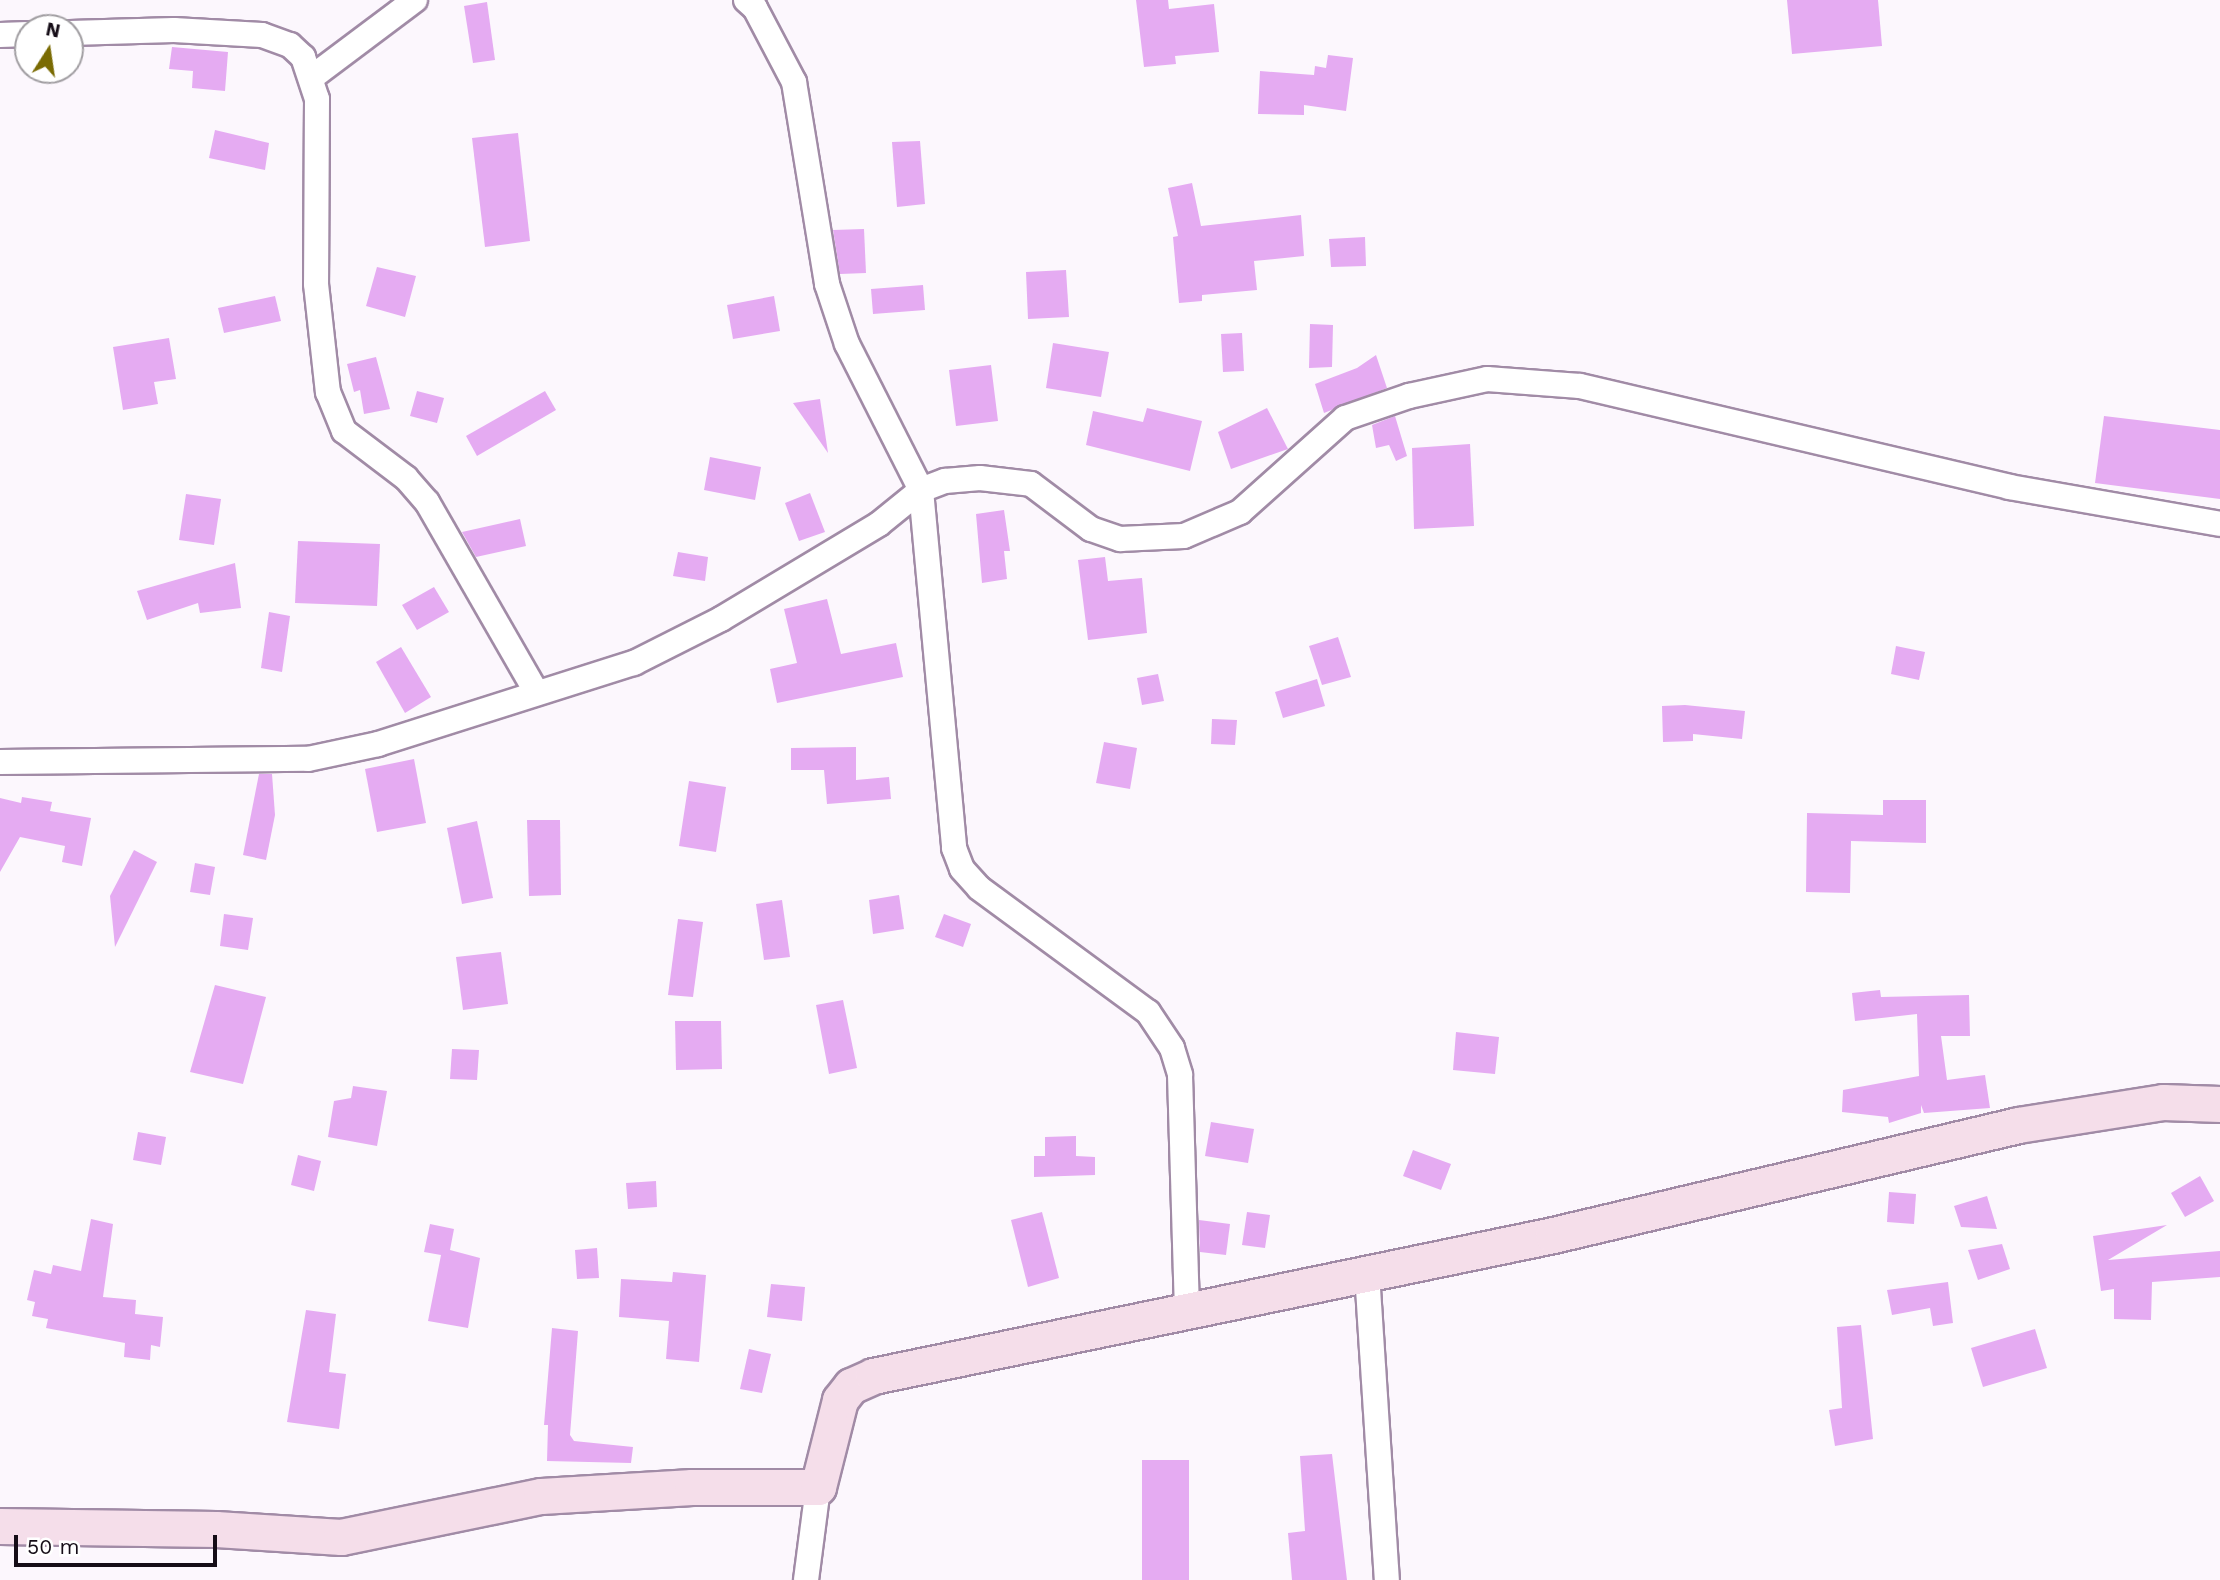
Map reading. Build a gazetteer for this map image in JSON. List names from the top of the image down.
{
  "scale_bar": "50 m",
  "north": "top"
}
